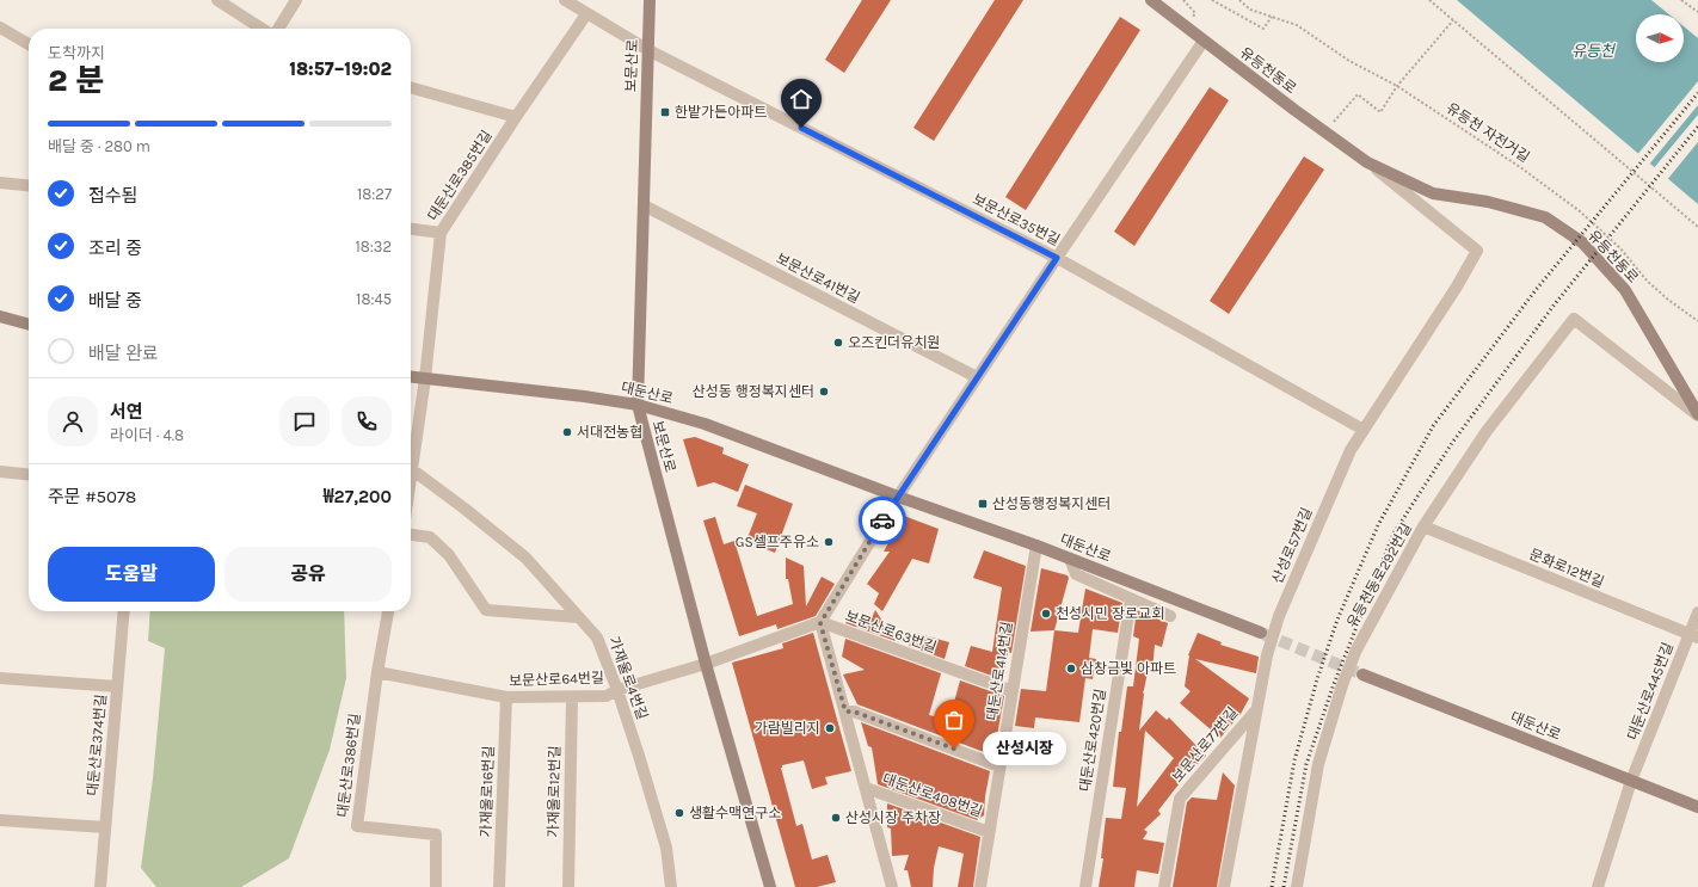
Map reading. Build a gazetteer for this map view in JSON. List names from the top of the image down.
{
  "streets": {
    "main road": ["보문산로", "유등천동로", "대둔산로"],
    "street": [
      "대둔산로385번길",
      "보문산로35번길",
      "보문산로41번길",
      "산성로57번길",
      "문화로12번길",
      "유등천동로292번길",
      "보문산로63번길",
      "대둔산로414번길",
      "가재울로4번길",
      "보문산로64번길",
      "대둔산로445번길",
      "대둔산로420번길",
      "대둔산로374번길",
      "보문산로77번길",
      "대둔산로386번길",
      "가재울로16번길",
      "가재울로12번길",
      "대둔산로408번길"
    ],
    "path": ["유등천 자전거길"]
  },
  "crossings": [
    ["보문산로", "보문산로35번길"],
    ["보문산로", "보문산로41번길"],
    ["보문산로", "대둔산로"],
    ["보문산로", "보문산로64번길"],
    ["유등천동로", "산성로57번길"],
    ["유등천동로", "유등천동로292번길"],
    ["대둔산로385번길", "보문산로35번길"],
    ["대둔산로385번길", "대둔산로"],
    ["보문산로35번길", "산성로57번길"],
    ["대둔산로", "대둔산로414번길"],
    ["대둔산로", "대둔산로445번길"],
    ["산성로57번길", "보문산로77번길"],
    ["문화로12번길", "유등천동로292번길"],
    ["문화로12번길", "대둔산로445번길"],
    ["보문산로63번길", "대둔산로414번길"],
    ["보문산로63번길", "대둔산로408번길"],
    ["대둔산로414번길", "대둔산로408번길"],
    ["가재울로4번길", "보문산로64번길"],
    ["보문산로64번길", "대둔산로386번길"],
    ["보문산로64번길", "가재울로16번길"],
    ["보문산로64번길", "가재울로12번길"]
  ],
  "water": ["유등천"],
  "places": {
    "transit": ["한밭가든아파트", "산성동행정복지센터"],
    "other": [
      "오즈킨더유치원",
      "산성동 행정복지센터",
      "서대전농협",
      "GS셀프주유소",
      "천성시민 장로교회",
      "삼창금빛 아파트",
      "가람빌리지",
      "산성시장",
      "생활수맥연구소",
      "산성시장 주차장"
    ]
  },
  "north": "right",
  "page": {
    "heading": ["2 분", "도착까지", "18:57–19:02"],
    "panel": [
      "서연",
      "라이더 · 4.8",
      "주문 #5078",
      "₩27,200"
    ],
    "bar": "배달 중 · 280 m",
    "list": [
      ["접수됨", "18:27"],
      ["조리 중", "18:32"],
      ["배달 중", "18:45"],
      "배달 완료"
    ],
    "buttons": ["도움말", "공유"],
    "bubble": "산성시장"
  }
}
